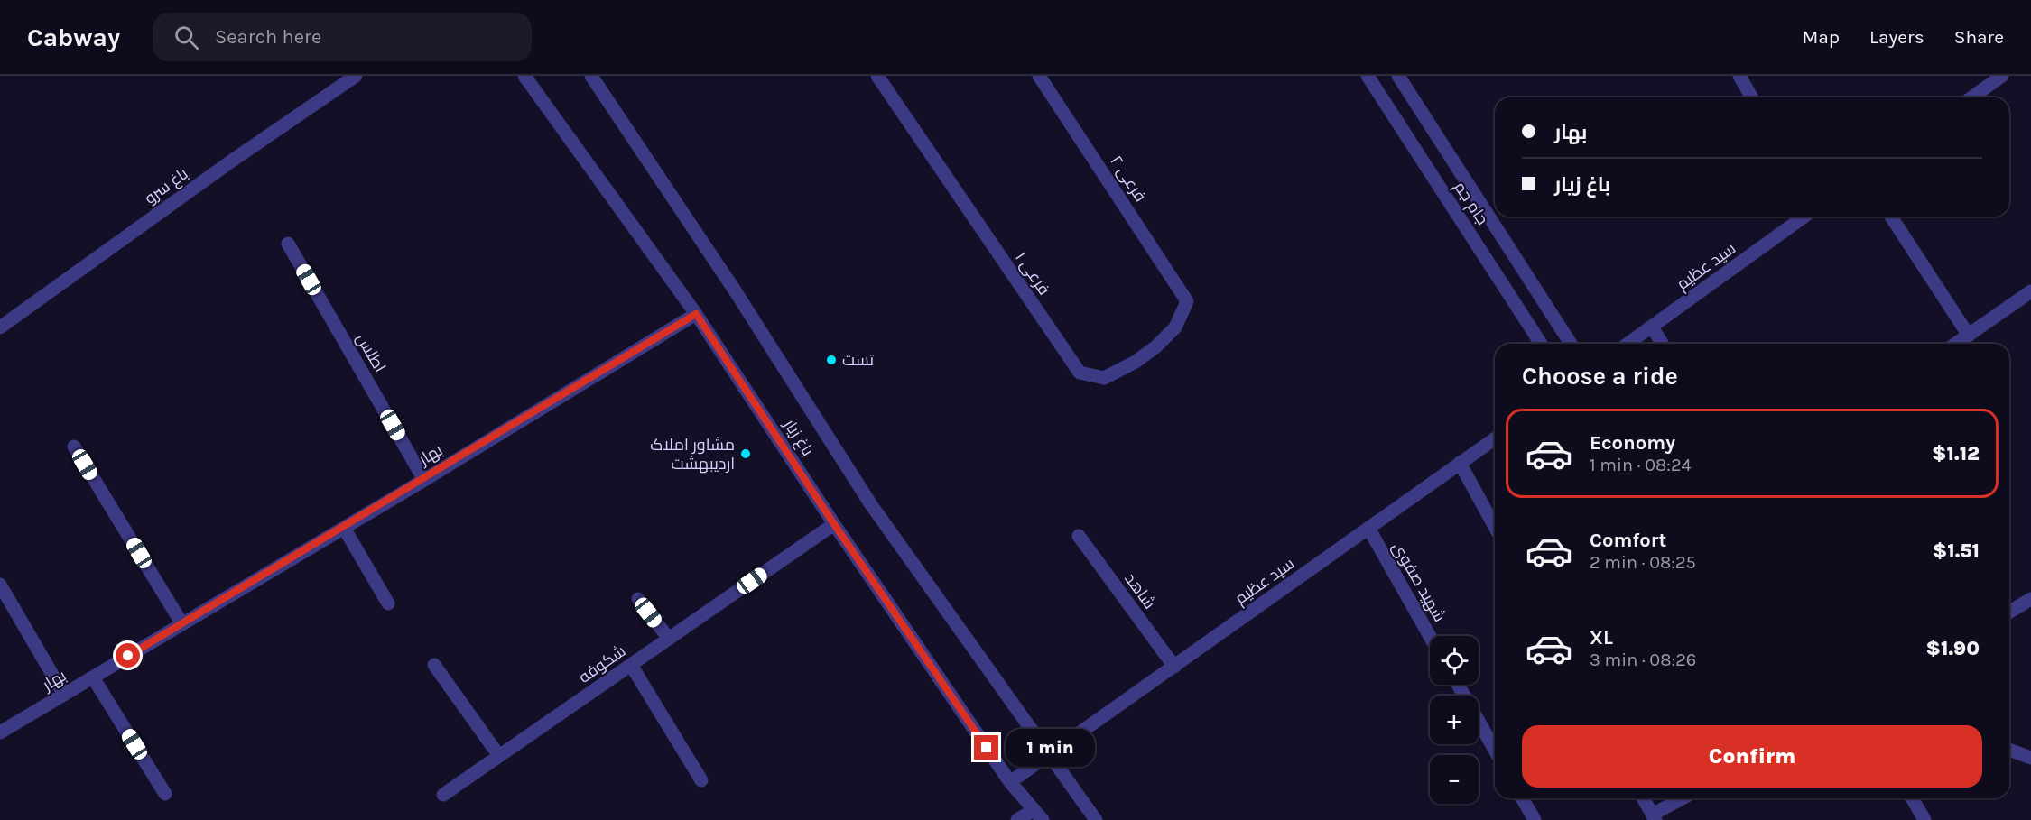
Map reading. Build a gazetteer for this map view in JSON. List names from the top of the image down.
{
  "streets": {
    "street": [
      "فرعی ۲",
      "باغ سرو",
      "جام جم",
      "سید عظیم",
      "فرعی ۱",
      "اطلس",
      "باغ زیار",
      "بهار",
      "شهید صفوی",
      "شاهد",
      "شکوفه"
    ]
  },
  "crossings": [
    ["فرعی ۲", "فرعی ۱"],
    ["سید عظیم", "باغ زیار"],
    ["سید عظیم", "شهید صفوی"],
    ["سید عظیم", "شاهد"],
    ["اطلس", "بهار"],
    ["باغ زیار", "بهار"],
    ["باغ زیار", "شکوفه"]
  ],
  "places": ["تست", "مشاور املاک اردیبهشت"],
  "page": {
    "header": "Cabway",
    "search": "Search here",
    "nav": ["Map", "Layers", "Share"],
    "banner": ["بهار", "باغ زیار"],
    "heading": "Choose a ride",
    "list": [
      {
        "name": "Economy",
        "note": "1 min · 08:24",
        "value": "$1.12"
      },
      {
        "name": "Comfort",
        "note": "2 min · 08:25",
        "value": "$1.51"
      },
      {
        "name": "XL",
        "note": "3 min · 08:26",
        "value": "$1.90"
      }
    ],
    "map_buttons": ["+", "−"],
    "buttons": "Confirm",
    "bubble": "1 min"
  }
}
